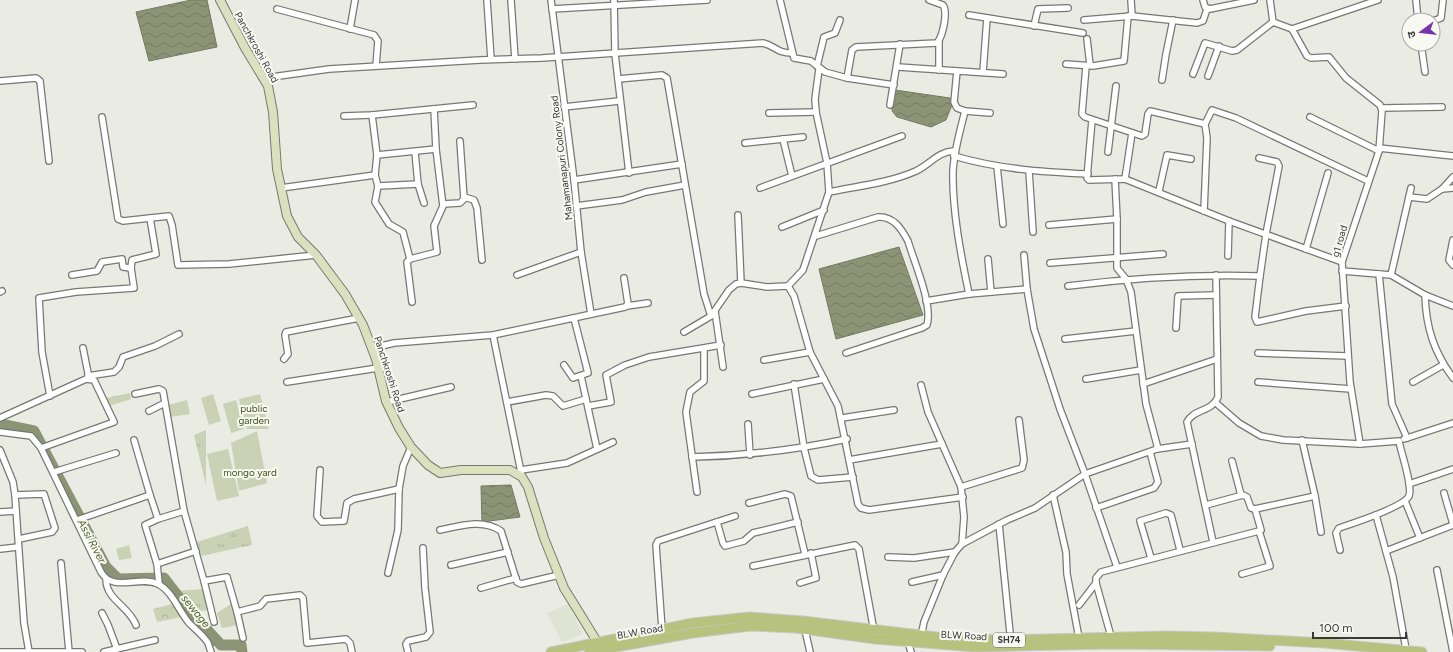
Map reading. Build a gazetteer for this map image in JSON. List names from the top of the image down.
{
  "streets": {
    "main road": ["BLW Road", "SH74"],
    "street": ["Panchkroshi Road", "Mahamanapuri Colony Road", "g1 road"]
  },
  "crossings": [
    ["BLW Road", "SH74"]
  ],
  "water": ["Assi River", "sewage"],
  "parks": ["public garden", "mongo yard"],
  "scale_bar": "100 m",
  "north": "left"
}
